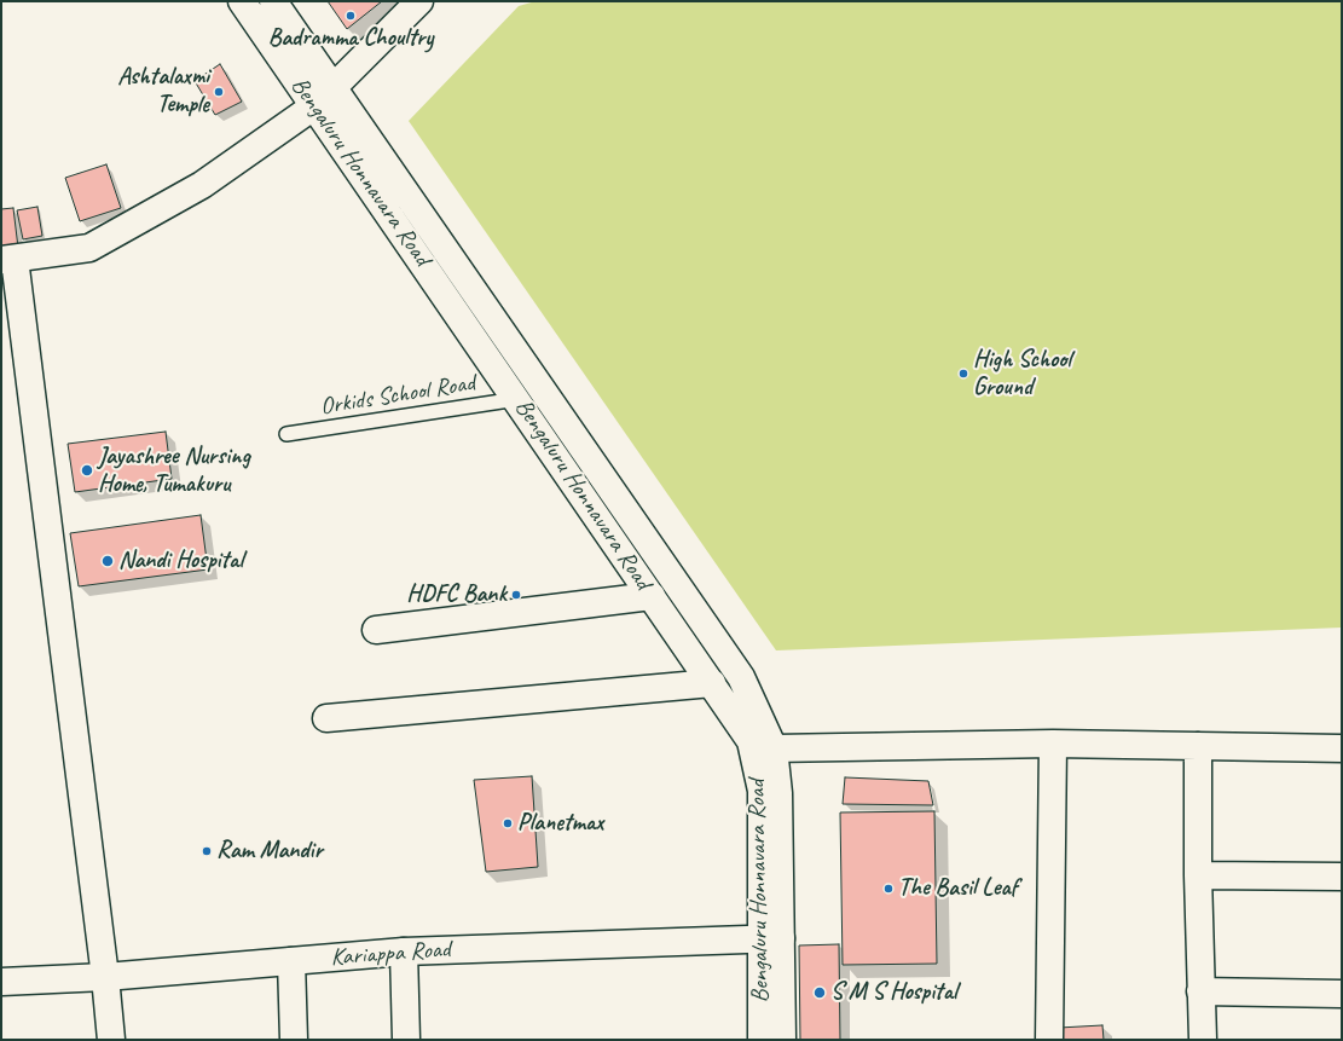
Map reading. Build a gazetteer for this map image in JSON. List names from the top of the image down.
{
  "streets": {
    "street": ["Bengaluru Honnavara Road", "Kariappa Road"],
    "lane": ["Orkids School Road"]
  },
  "crossings": [
    ["Bengaluru Honnavara Road", "Orkids School Road"],
    ["Bengaluru Honnavara Road", "Kariappa Road"]
  ],
  "places": [
    "Badramma Choultry",
    "Ashtalaxmi Temple",
    "High School Ground",
    "Jayashree Nursing Home, Tumakuru",
    "Nandi Hospital",
    "HDFC Bank",
    "Planetmax",
    "Ram Mandir",
    "The Basil Leaf",
    "S M S Hospital"
  ]
}
